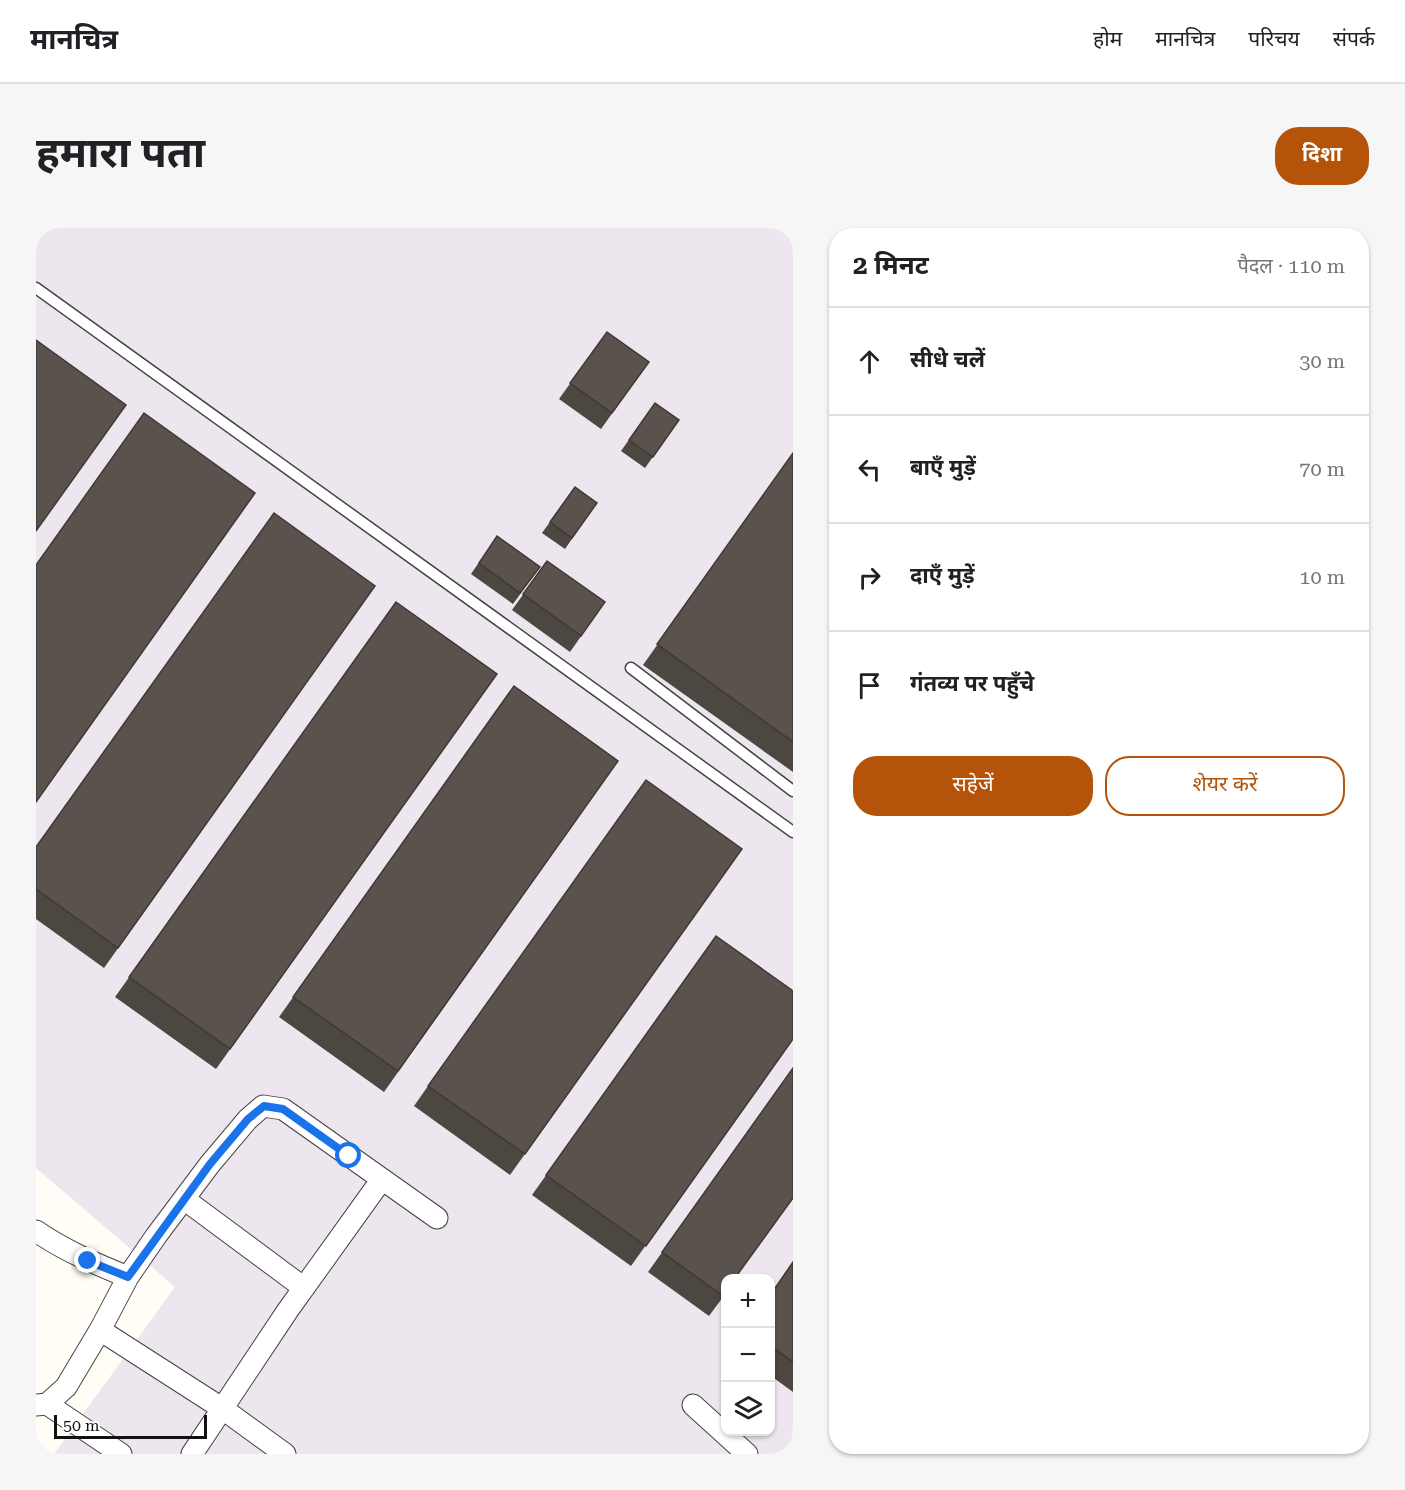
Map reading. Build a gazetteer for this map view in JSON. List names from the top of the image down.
{
  "scale_bar": "50 m",
  "page": {
    "header": "मानचित्र",
    "nav": [
      "होम",
      "मानचित्र",
      "परिचय",
      "संपर्क"
    ],
    "buttons": [
      "दिशा",
      ["सहेजें", "शेयर करें"]
    ],
    "title": "हमारा पता",
    "heading": ["2 मिनट", "पैदल · 110 m"],
    "list": [
      ["सीधे चलें", "30 m"],
      ["बाएँ मुड़ें", "70 m"],
      ["दाएँ मुड़ें", "10 m"],
      "गंतव्य पर पहुँचे"
    ],
    "map_buttons": ["+", "−"],
    "scale": "50 m"
  }
}
